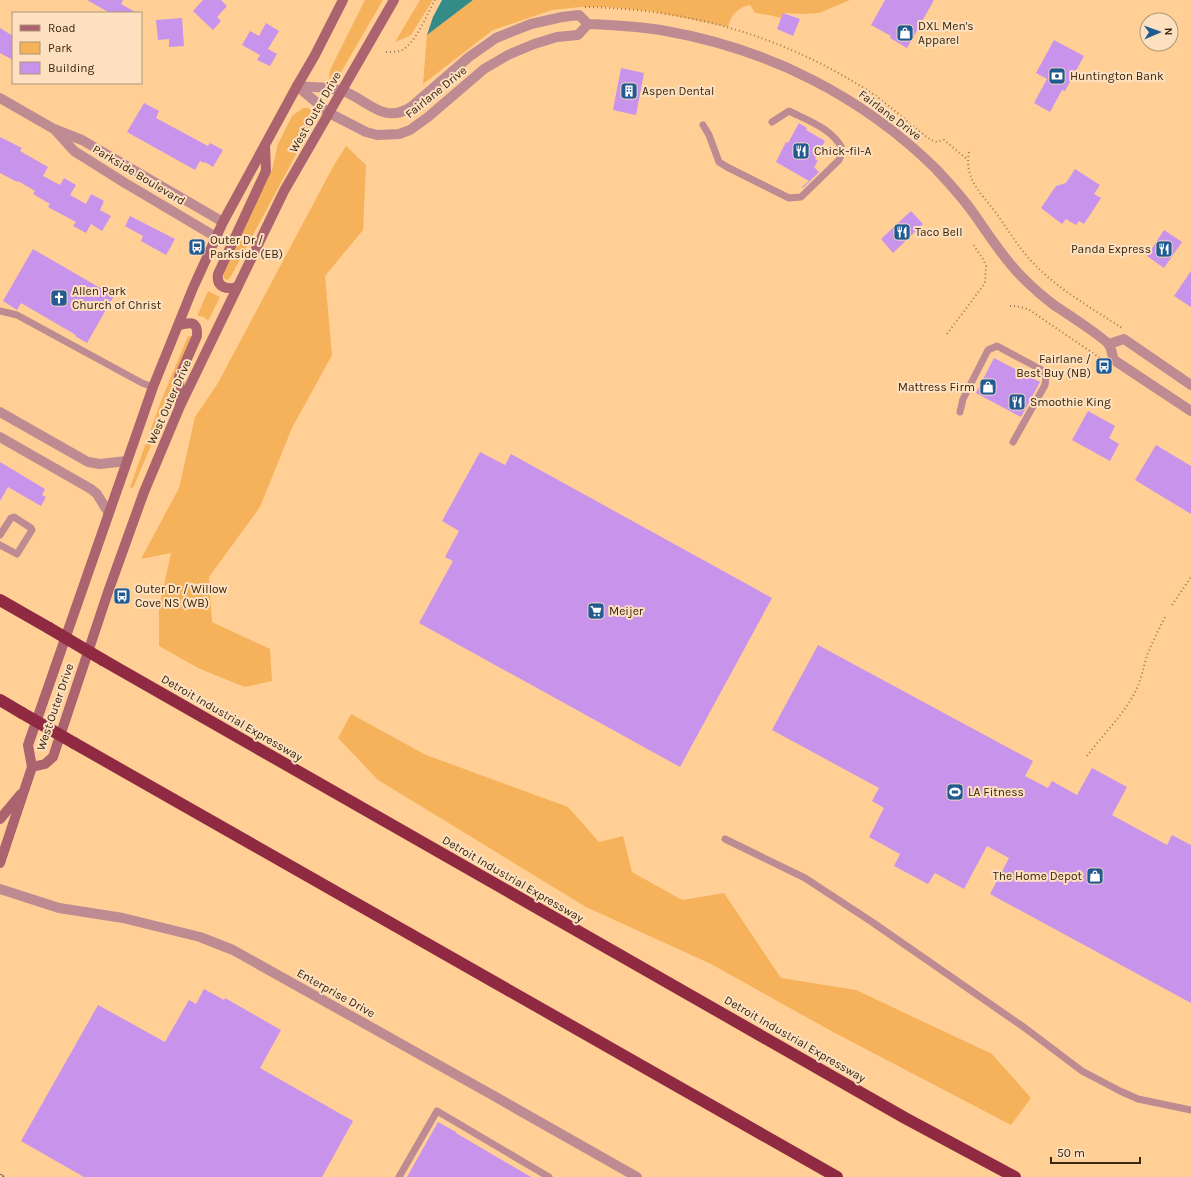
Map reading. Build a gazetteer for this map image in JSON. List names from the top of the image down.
{
  "streets": {
    "highway": ["Detroit Industrial Expressway"],
    "main road": ["West Outer Drive"],
    "street": ["Fairlane Drive", "Parkside Boulevard", "Enterprise Drive"]
  },
  "crossings": [
    ["Fairlane Drive", "West Outer Drive"],
    ["West Outer Drive", "Parkside Boulevard"]
  ],
  "places": {
    "shop": ["DXL Men's Apparel", "Mattress Firm", "The Home Depot"],
    "bank": ["Huntington Bank"],
    "building": ["Aspen Dental"],
    "restaurant": [
      "Chick-fil-A",
      "Taco Bell",
      "Panda Express",
      "Smoothie King"
    ],
    "bus stop": ["Outer Dr / Parkside (EB)", "Fairlane / Best Buy (NB)", "Outer Dr / Willow Cove NS (WB)"],
    "church": ["Allen Park Church of Christ"],
    "supermarket": ["Meijer"],
    "sports": ["LA Fitness"]
  },
  "legend": ["Road", "Park", "Building"],
  "scale_bar": "50 m",
  "north": "right"
}
